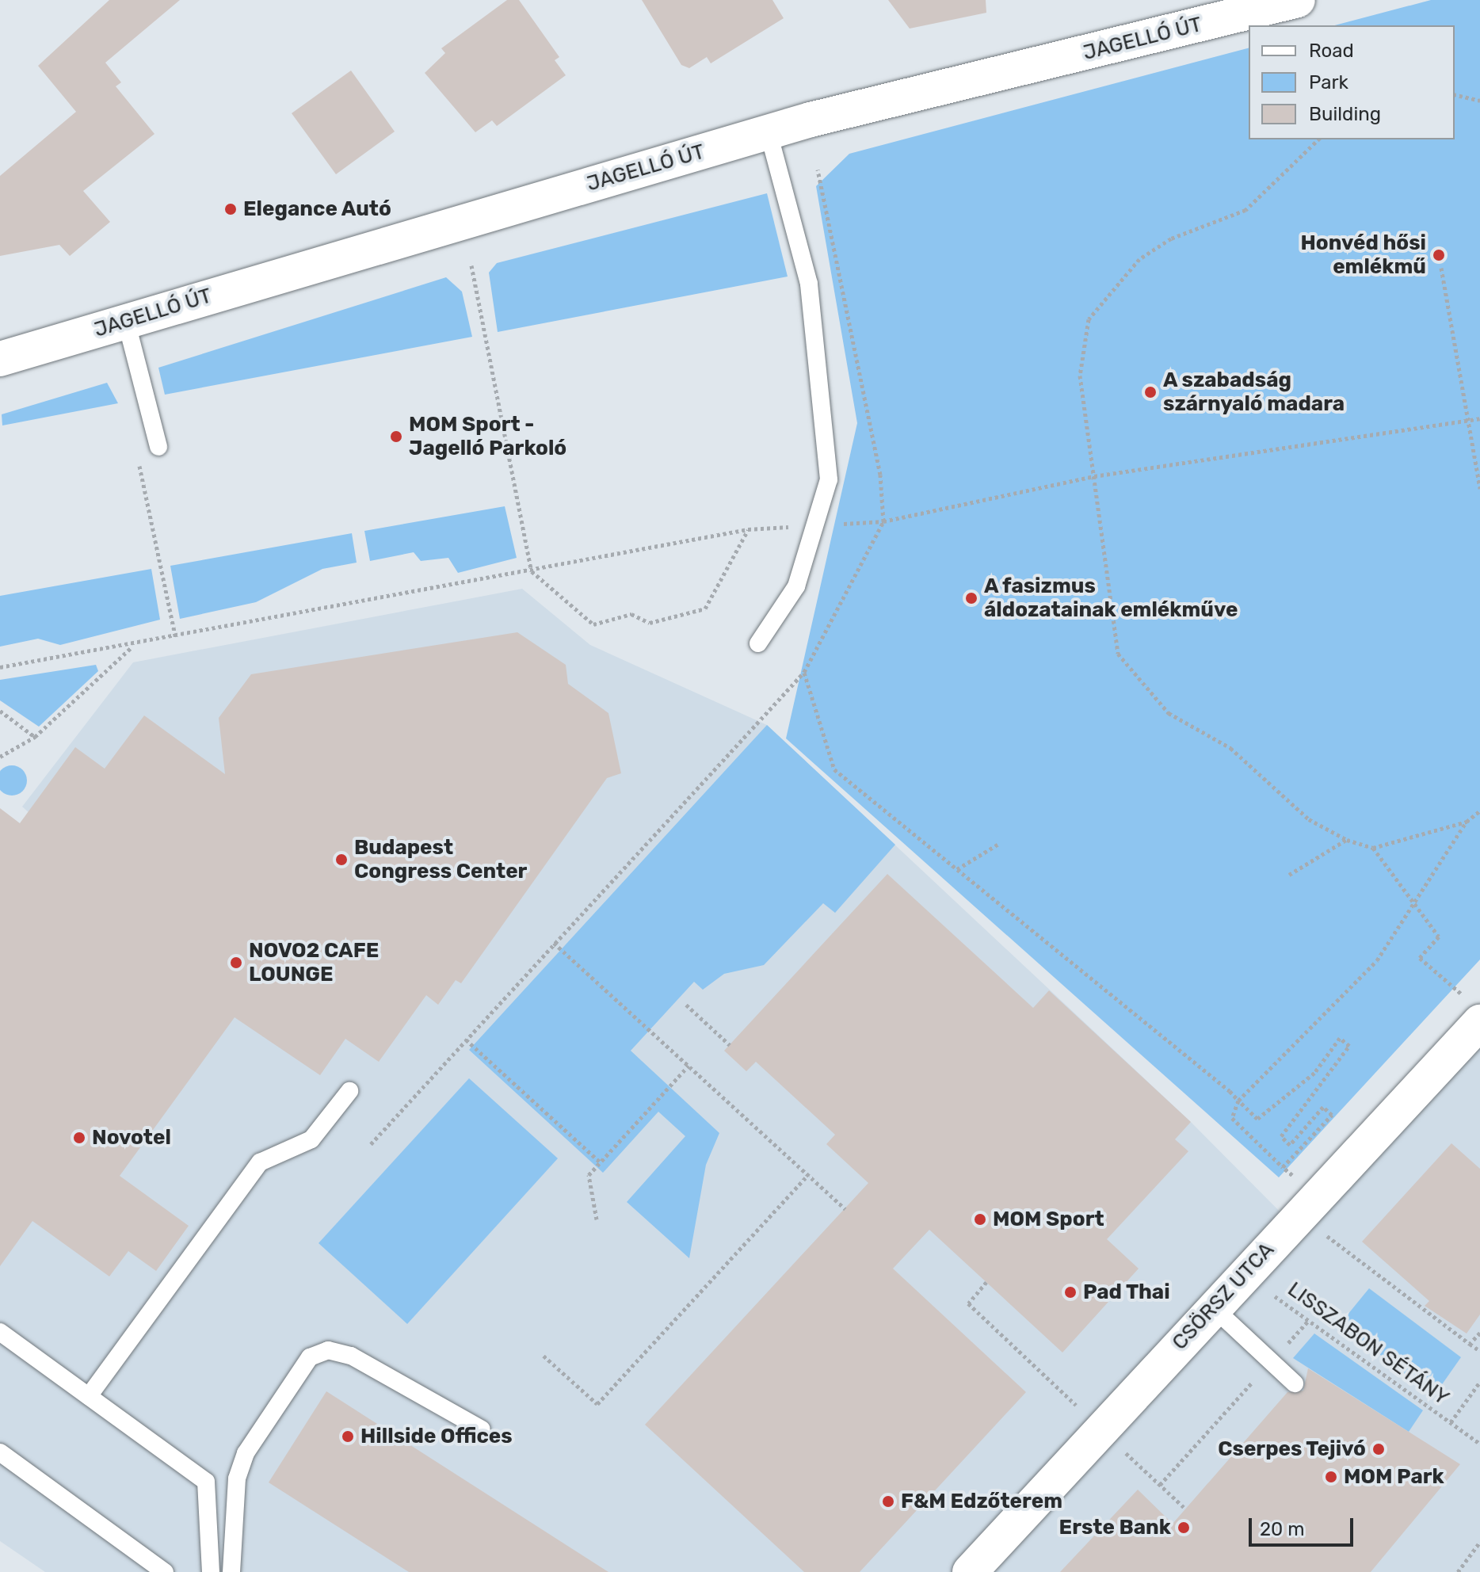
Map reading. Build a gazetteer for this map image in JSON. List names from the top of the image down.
{
  "streets": {
    "street": ["JAGELLÓ ÚT", "CSÖRSZ UTCA"],
    "path": ["LISSZABON SÉTÁNY"]
  },
  "places": [
    "Elegance Autó",
    "Honvéd hősi emlékmű",
    "A szabadság szárnyaló madara",
    "MOM Sport - Jagelló Parkoló",
    "A fasizmus áldozatainak emlékműve",
    "Budapest Congress Center",
    "NOVO2 CAFE LOUNGE",
    "Novotel",
    "MOM Sport",
    "Pad Thai",
    "Hillside Offices",
    "Cserpes Tejivó",
    "MOM Park",
    "F&M Edzőterem",
    "Erste Bank"
  ],
  "legend": ["Road", "Park", "Building"],
  "scale_bar": "20 m"
}
